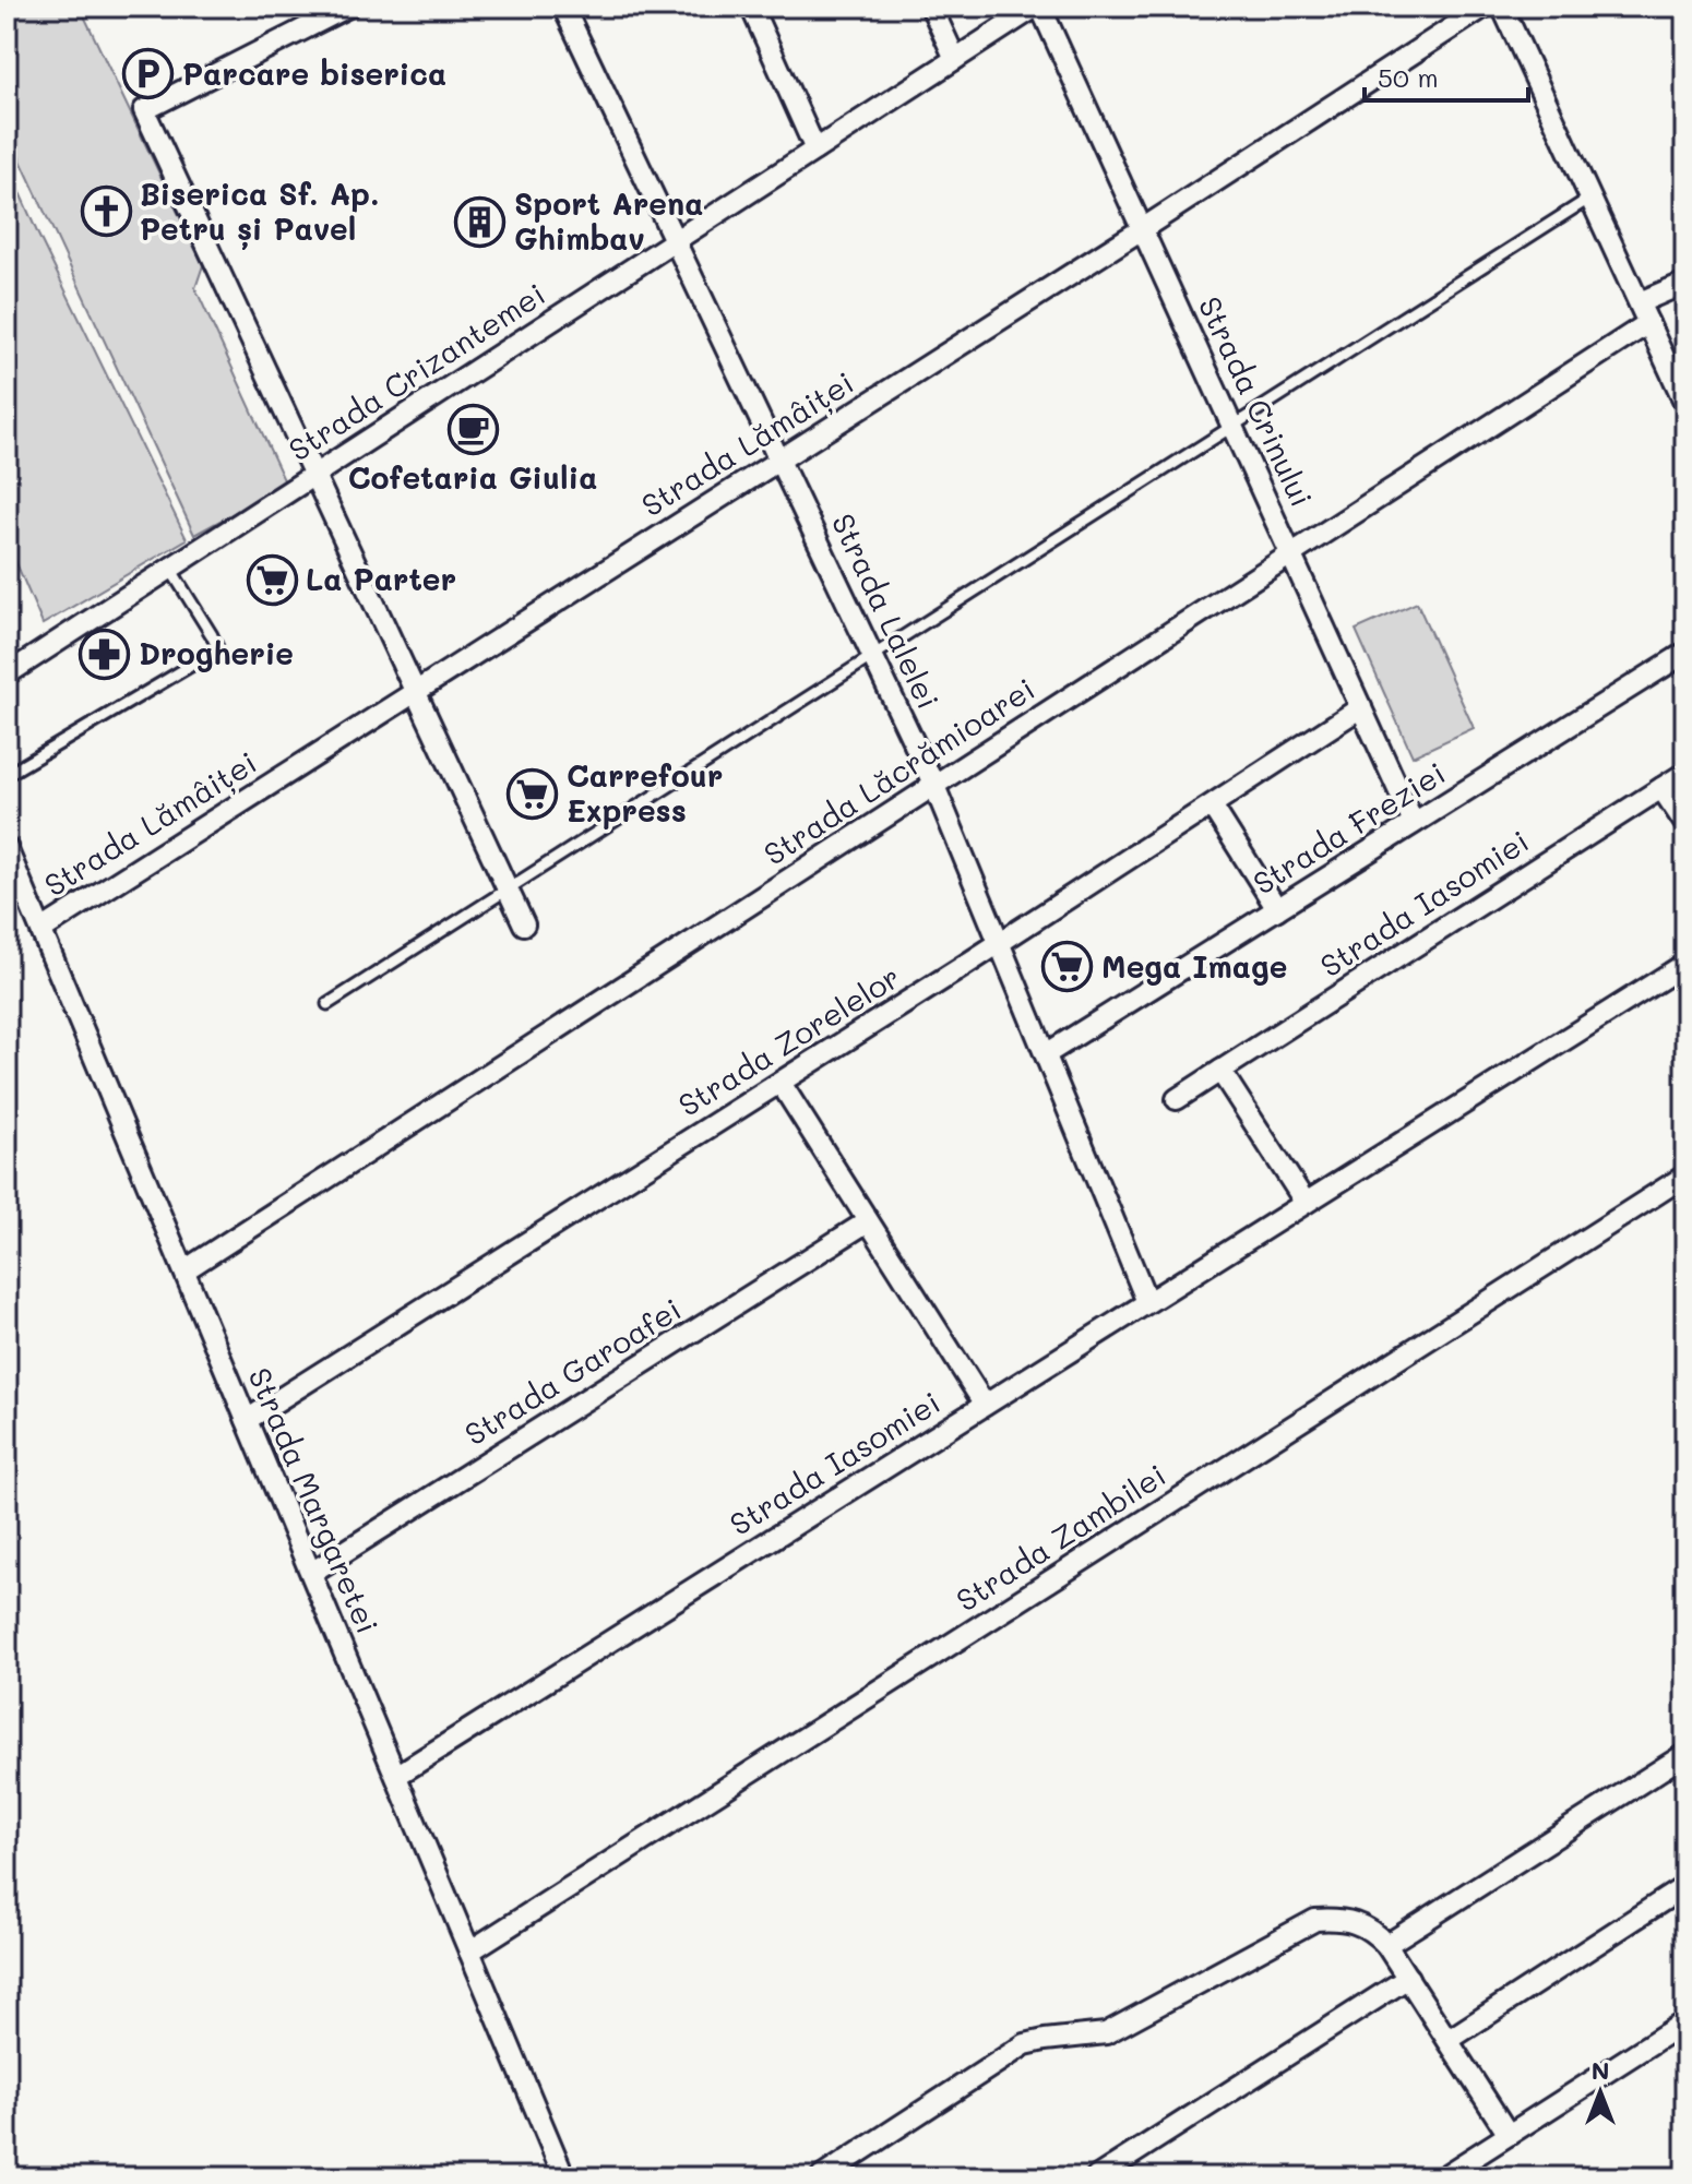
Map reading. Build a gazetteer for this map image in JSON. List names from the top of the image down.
{
  "streets": {
    "street": [
      "Strada Crizantemei",
      "Strada Crinului",
      "Strada Lămâiței",
      "Strada Lalelei",
      "Strada Lăcrămioarei",
      "Strada Freziei",
      "Strada Iasomiei",
      "Strada Zorelelor",
      "Strada Garoafei",
      "Strada Margaretei",
      "Strada Zambilei"
    ]
  },
  "crossings": [
    ["Strada Crizantemei", "Strada Crinului"],
    ["Strada Crizantemei", "Strada Lalelei"],
    ["Strada Crinului", "Strada Lămâiței"],
    ["Strada Crinului", "Strada Lăcrămioarei"],
    ["Strada Crinului", "Strada Freziei"],
    ["Strada Crinului", "Strada Zorelelor"],
    ["Strada Lămâiței", "Strada Lalelei"],
    ["Strada Lămâiței", "Strada Margaretei"],
    ["Strada Lalelei", "Strada Lăcrămioarei"],
    ["Strada Lalelei", "Strada Freziei"],
    ["Strada Lalelei", "Strada Iasomiei"],
    ["Strada Lalelei", "Strada Zorelelor"],
    ["Strada Lăcrămioarei", "Strada Margaretei"],
    ["Strada Iasomiei", "Strada Margaretei"],
    ["Strada Zorelelor", "Strada Margaretei"],
    ["Strada Garoafei", "Strada Margaretei"],
    ["Strada Margaretei", "Strada Zambilei"]
  ],
  "places": {
    "parking": ["Parcare biserica"],
    "church": ["Biserica Sf. Ap. Petru și Pavel"],
    "building": ["Sport Arena Ghimbav"],
    "cafe": ["Cofetaria Giulia"],
    "supermarket": ["La Parter", "Carrefour Express", "Mega Image"],
    "pharmacy": ["Drogherie"]
  },
  "scale_bar": "50 m",
  "north": "top"
}
